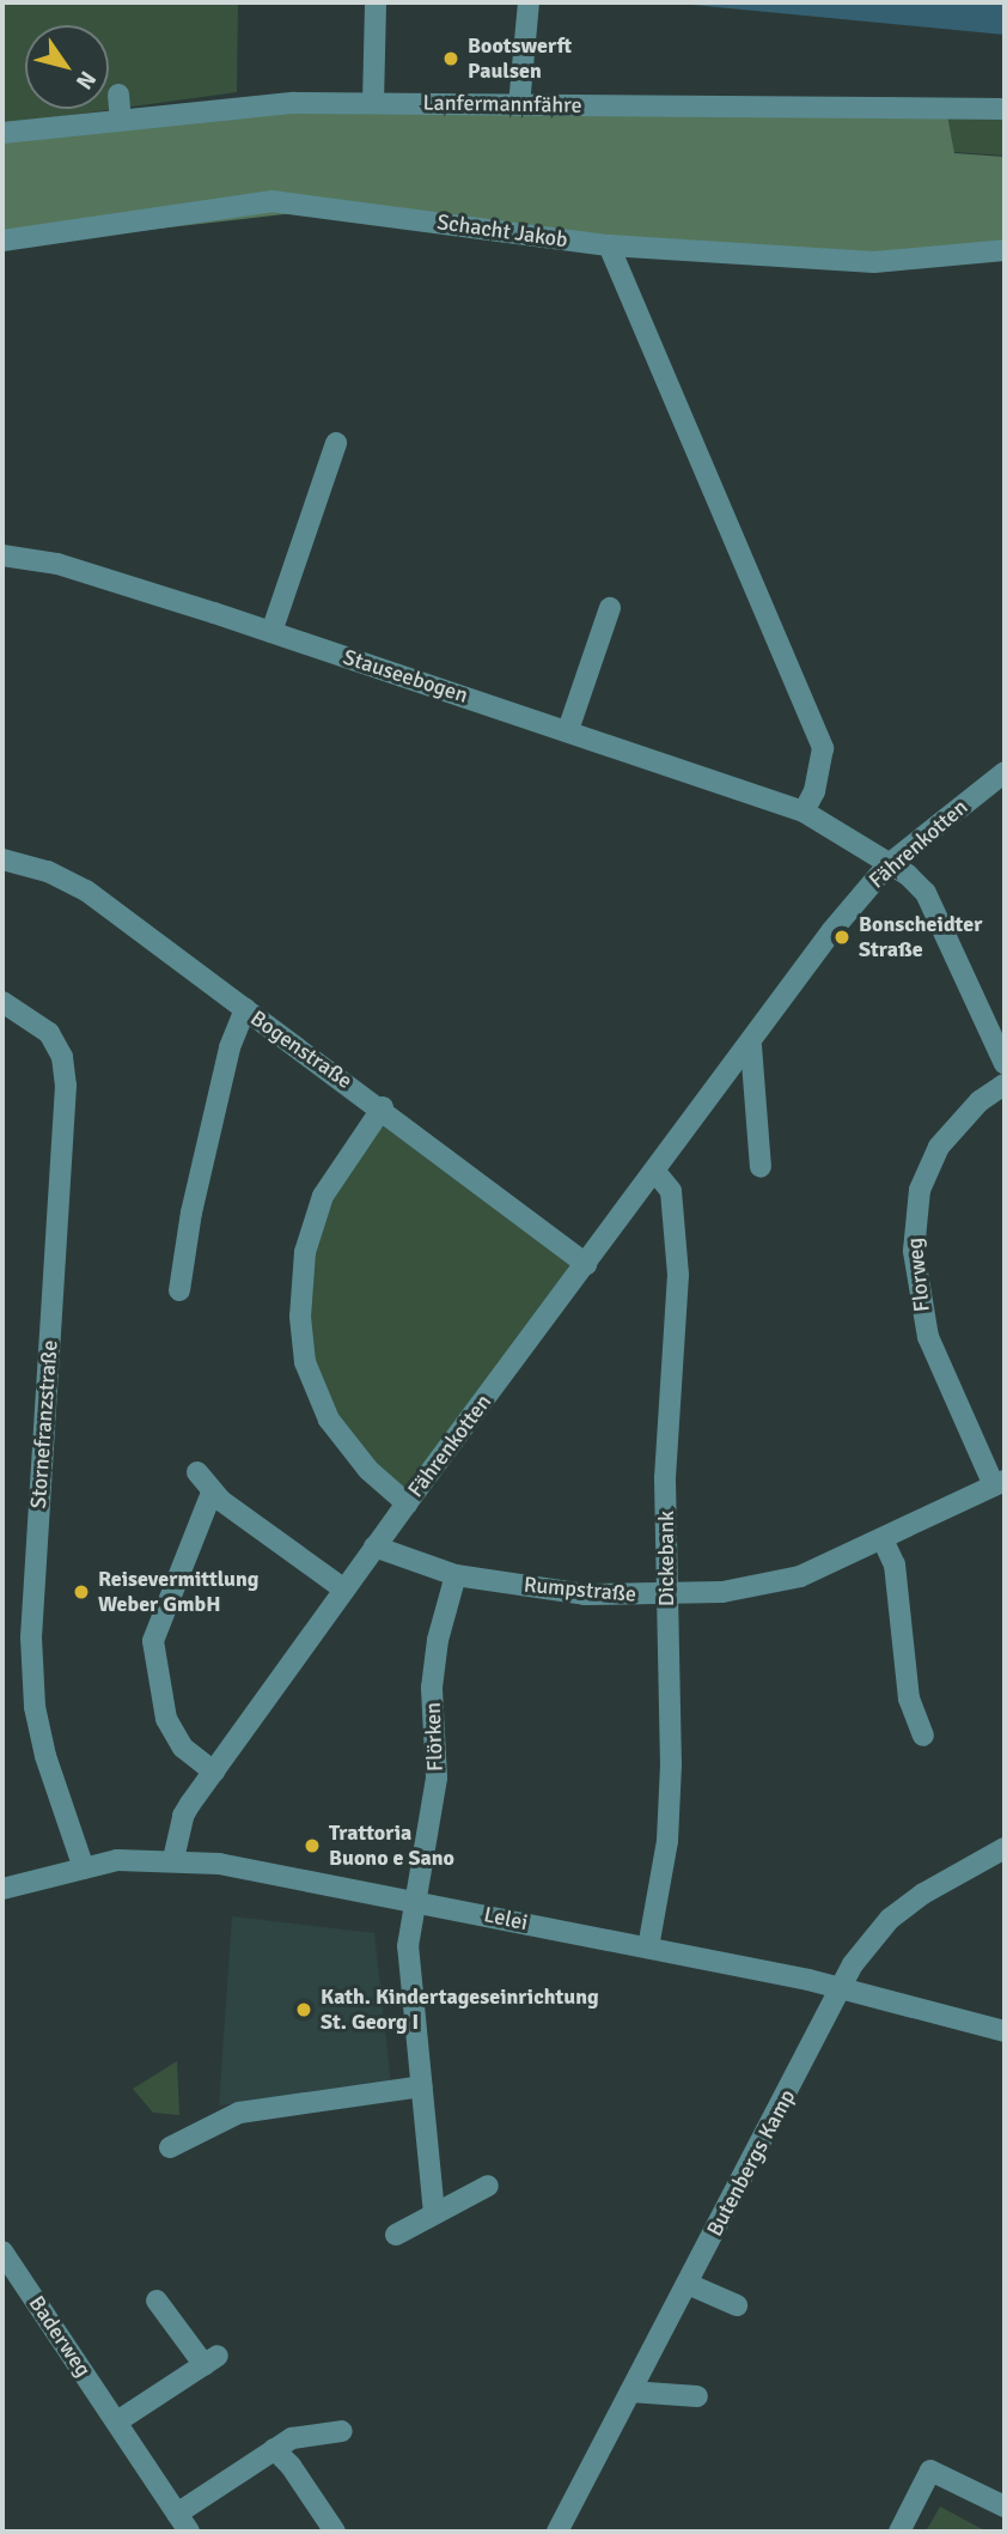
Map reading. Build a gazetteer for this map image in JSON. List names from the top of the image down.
{
  "streets": {
    "street": [
      "Lanfermannfähre",
      "Schacht Jakob",
      "Stauseebogen",
      "Fährenkotten",
      "Bogenstraße",
      "Florweg",
      "Stornefranzstraße",
      "Dickebank",
      "Rumpstraße",
      "Flörken",
      "Lelei",
      "Butenbergs Kamp",
      "Baderweg"
    ]
  },
  "crossings": [
    ["Fährenkotten", "Bogenstraße"],
    ["Fährenkotten", "Dickebank"],
    ["Fährenkotten", "Rumpstraße"],
    ["Fährenkotten", "Lelei"],
    ["Florweg", "Rumpstraße"],
    ["Stornefranzstraße", "Lelei"],
    ["Dickebank", "Rumpstraße"],
    ["Dickebank", "Lelei"],
    ["Rumpstraße", "Flörken"],
    ["Flörken", "Lelei"],
    ["Lelei", "Butenbergs Kamp"]
  ],
  "places": [
    "Bootswerft Paulsen",
    "Bonscheidter Straße",
    "Reisevermittlung Weber GmbH",
    "Trattoria Buono e Sano",
    "Kath. Kindertageseinrichtung St. Georg I"
  ],
  "north": "bottom right"
}
